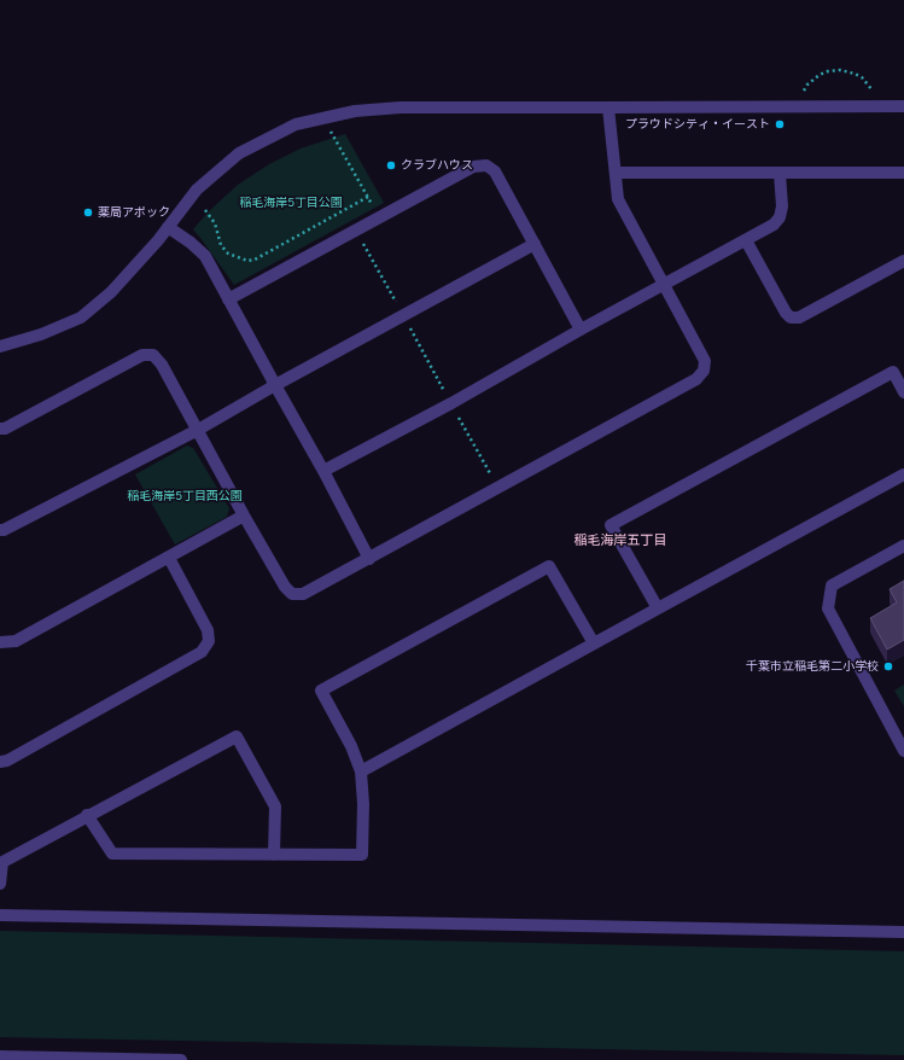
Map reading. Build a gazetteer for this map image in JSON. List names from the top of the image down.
{
  "districts": ["稲毛海岸五丁目"],
  "parks": ["稲毛海岸5丁目公園", "稲毛海岸5丁目西公園"],
  "places": [
    "プラウドシティ・イースト",
    "クラブハウス",
    "薬局アポック",
    "千葉市立稲毛第二小学校"
  ]
}
